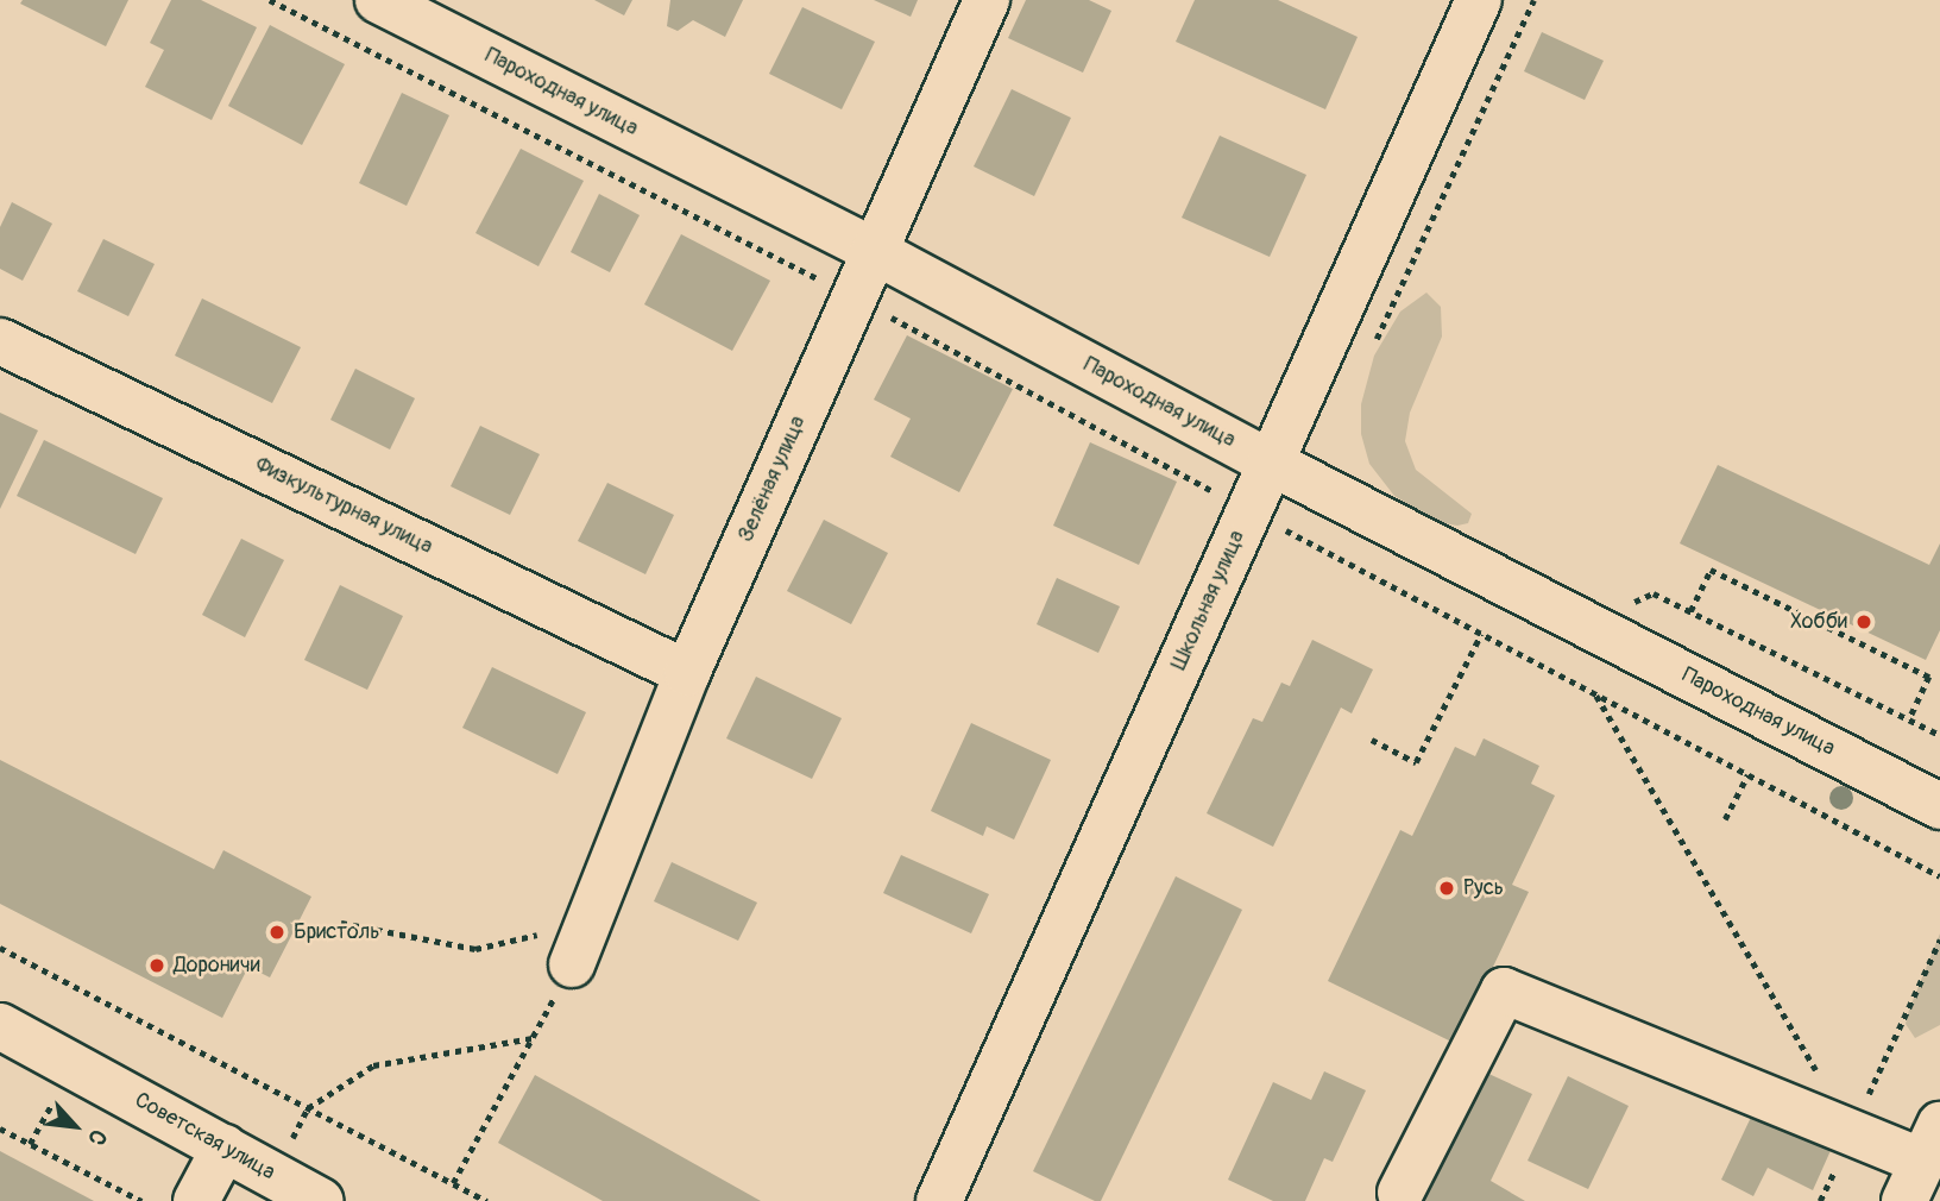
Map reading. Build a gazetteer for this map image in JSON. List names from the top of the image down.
{
  "streets": {
    "street": [
      "Пароходная улица",
      "Зелёная улица",
      "Физкультурная улица",
      "Школьная улица",
      "Советская улица"
    ]
  },
  "crossings": [
    ["Пароходная улица", "Зелёная улица"],
    ["Пароходная улица", "Школьная улица"],
    ["Зелёная улица", "Физкультурная улица"]
  ],
  "places": [
    "Хобби",
    "Русь",
    "Бристоль",
    "Дороничи"
  ],
  "north": "bottom right"
}
